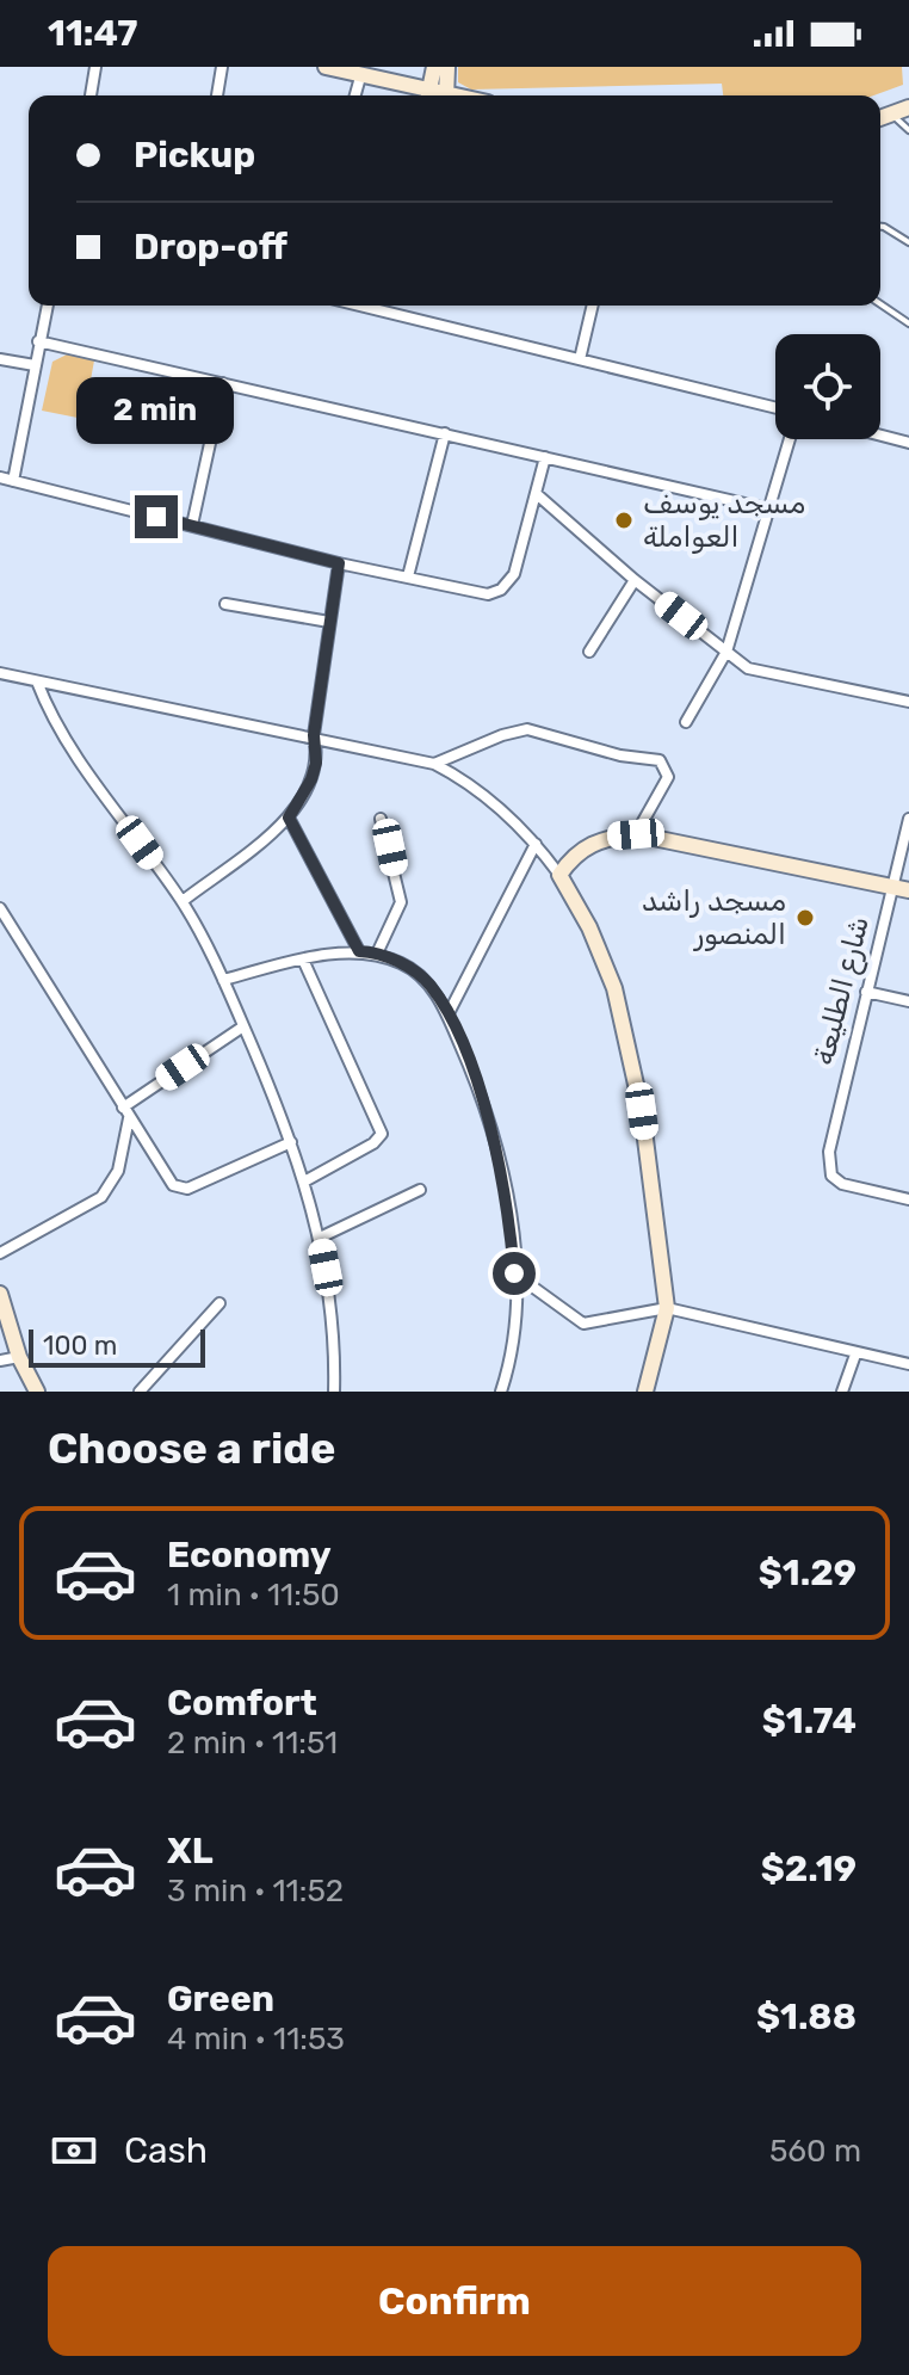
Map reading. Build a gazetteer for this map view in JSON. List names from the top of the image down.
{
  "streets": {
    "street": ["شارع الطليعة"]
  },
  "places": ["مسجد يوسف العواملة", "مسجد راشد المنصور"],
  "scale_bar": "100 m",
  "page": {
    "status": "11:47",
    "banner": ["Pickup", "Drop-off"],
    "bubble": "2 min",
    "scale": "100 m",
    "heading": "Choose a ride",
    "list": [
      {
        "name": "Economy",
        "note": "1 min · 11:50",
        "value": "$1.29"
      },
      {
        "name": "Comfort",
        "note": "2 min · 11:51",
        "value": "$1.74"
      },
      {
        "name": "XL",
        "note": "3 min · 11:52",
        "value": "$2.19"
      },
      {
        "name": "Green",
        "note": "4 min · 11:53",
        "value": "$1.88"
      }
    ],
    "pay": ["Cash", "560 m"],
    "buttons": "Confirm"
  }
}
